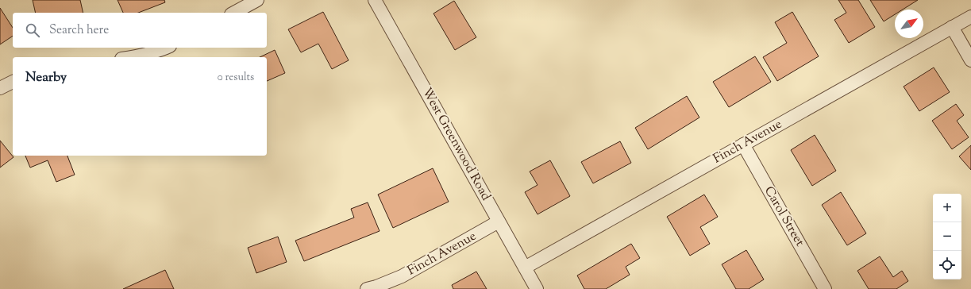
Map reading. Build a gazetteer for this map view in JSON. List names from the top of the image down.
{
  "streets": {
    "street": ["Finch Avenue", "West Greenwood Road", "Carol Street"]
  },
  "crossings": [
    ["Finch Avenue", "West Greenwood Road"],
    ["Finch Avenue", "Carol Street"]
  ],
  "north": "top right",
  "page": {
    "search": "Search here",
    "heading": ["Nearby", "0 results"],
    "map_buttons": ["+", "−"]
  }
}
